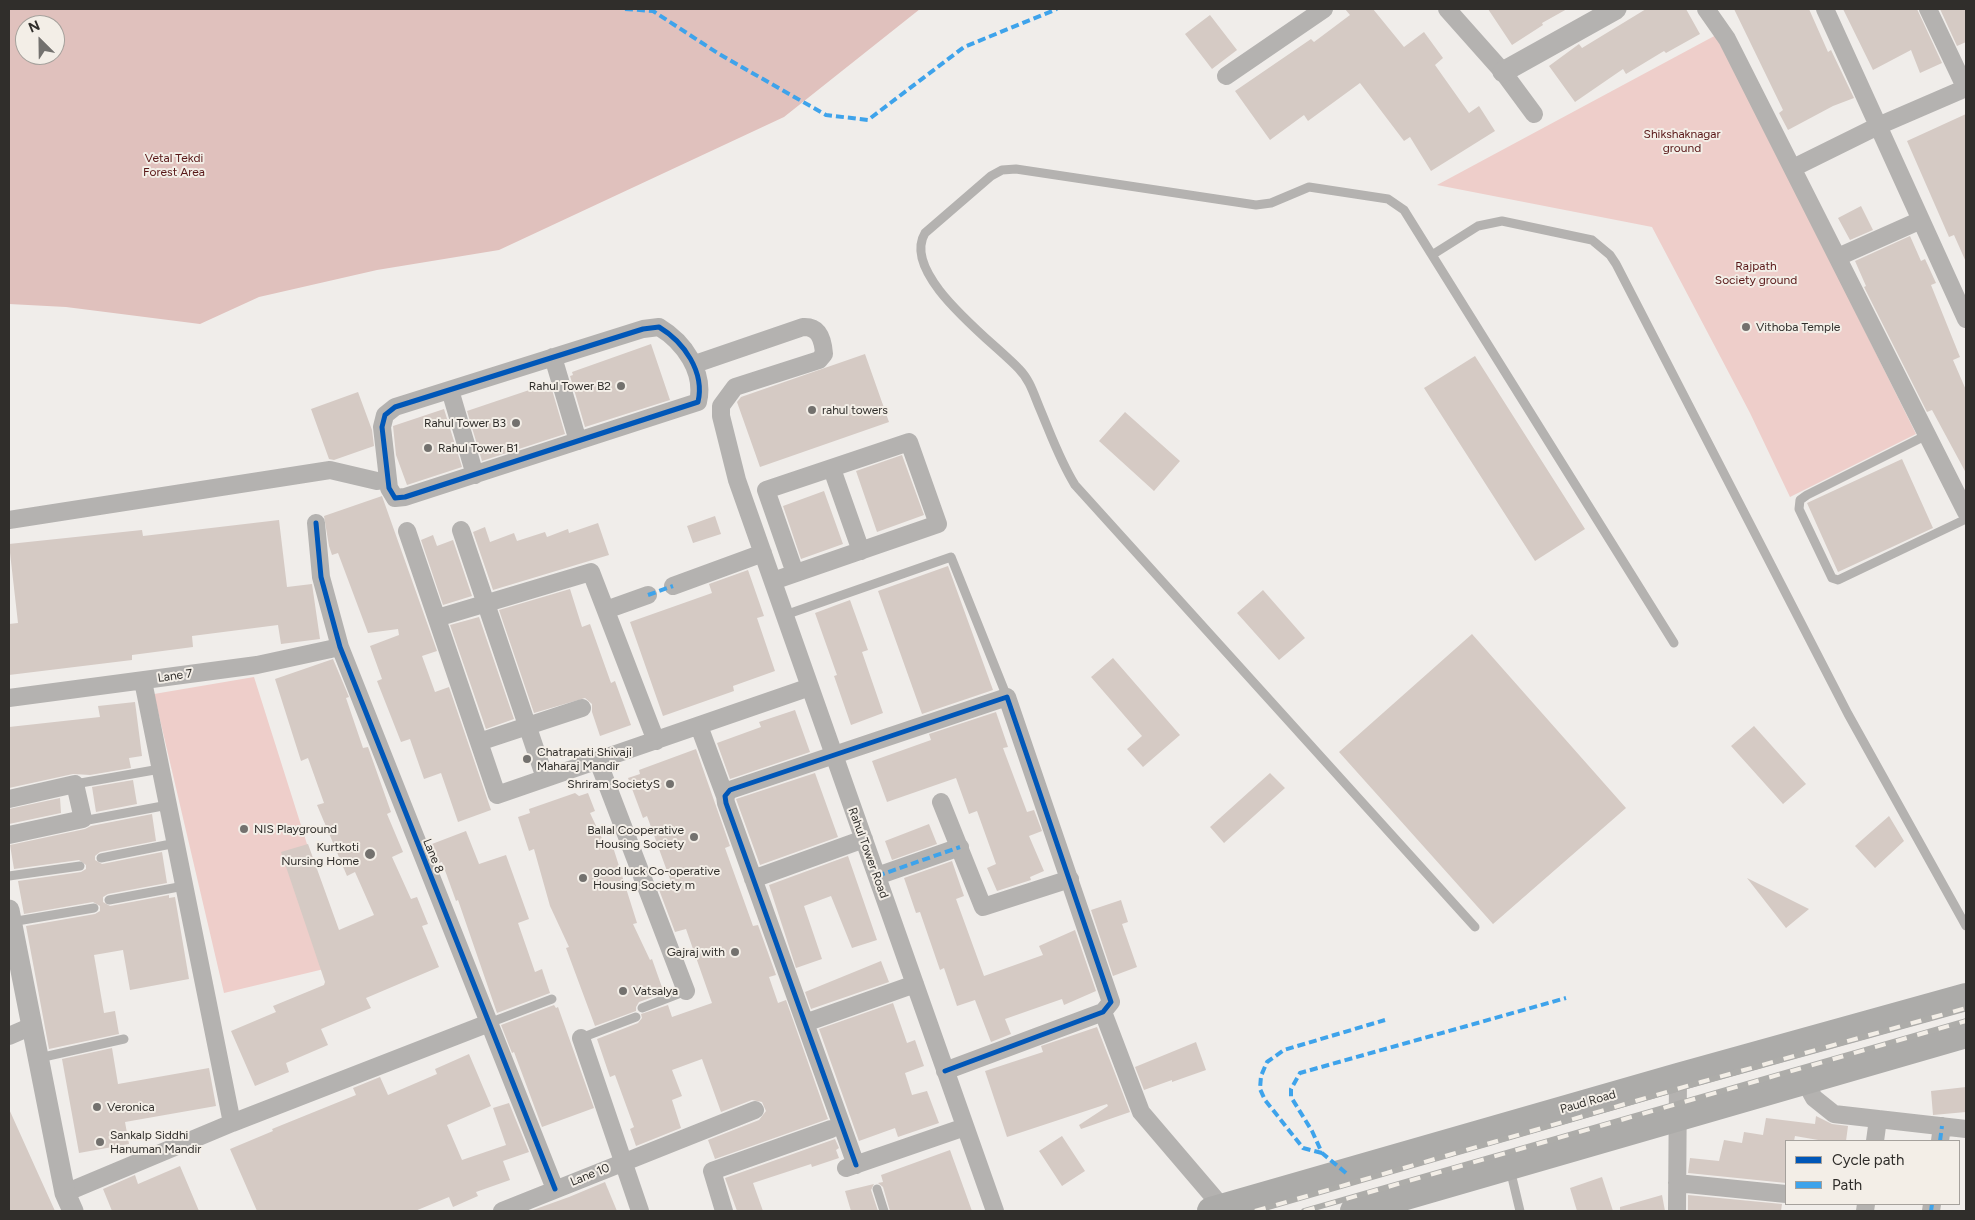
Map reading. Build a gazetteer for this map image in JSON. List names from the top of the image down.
{
  "streets": {
    "main road": ["Paud Road"],
    "street": [
      "Lane 7",
      "Rahul Tower Road",
      "Lane 8",
      "Lane 10"
    ]
  },
  "crossings": [
    ["Lane 7", "Lane 8"],
    ["Lane 8", "Lane 10"]
  ],
  "parks": ["Shikshaknagar ground", "Vetal Tekdi Forest Area", "Rajpath Society ground"],
  "places": [
    "Vithoba Temple",
    "Rahul Tower B2",
    "rahul towers",
    "Rahul Tower B3",
    "Rahul Tower B1",
    "Chatrapati Shivaji Maharaj Mandir",
    "Shriram SocietyS",
    "NIS Playground",
    "Ballal Cooperative Housing Society",
    "Kurtkoti Nursing Home",
    "good luck Co-operative Housing Society m",
    "Gajraj with",
    "Vatsalya",
    "Veronica",
    "Sankalp Siddhi Hanuman Mandir"
  ],
  "legend": ["Cycle path", "Path"],
  "north": "top left"
}
